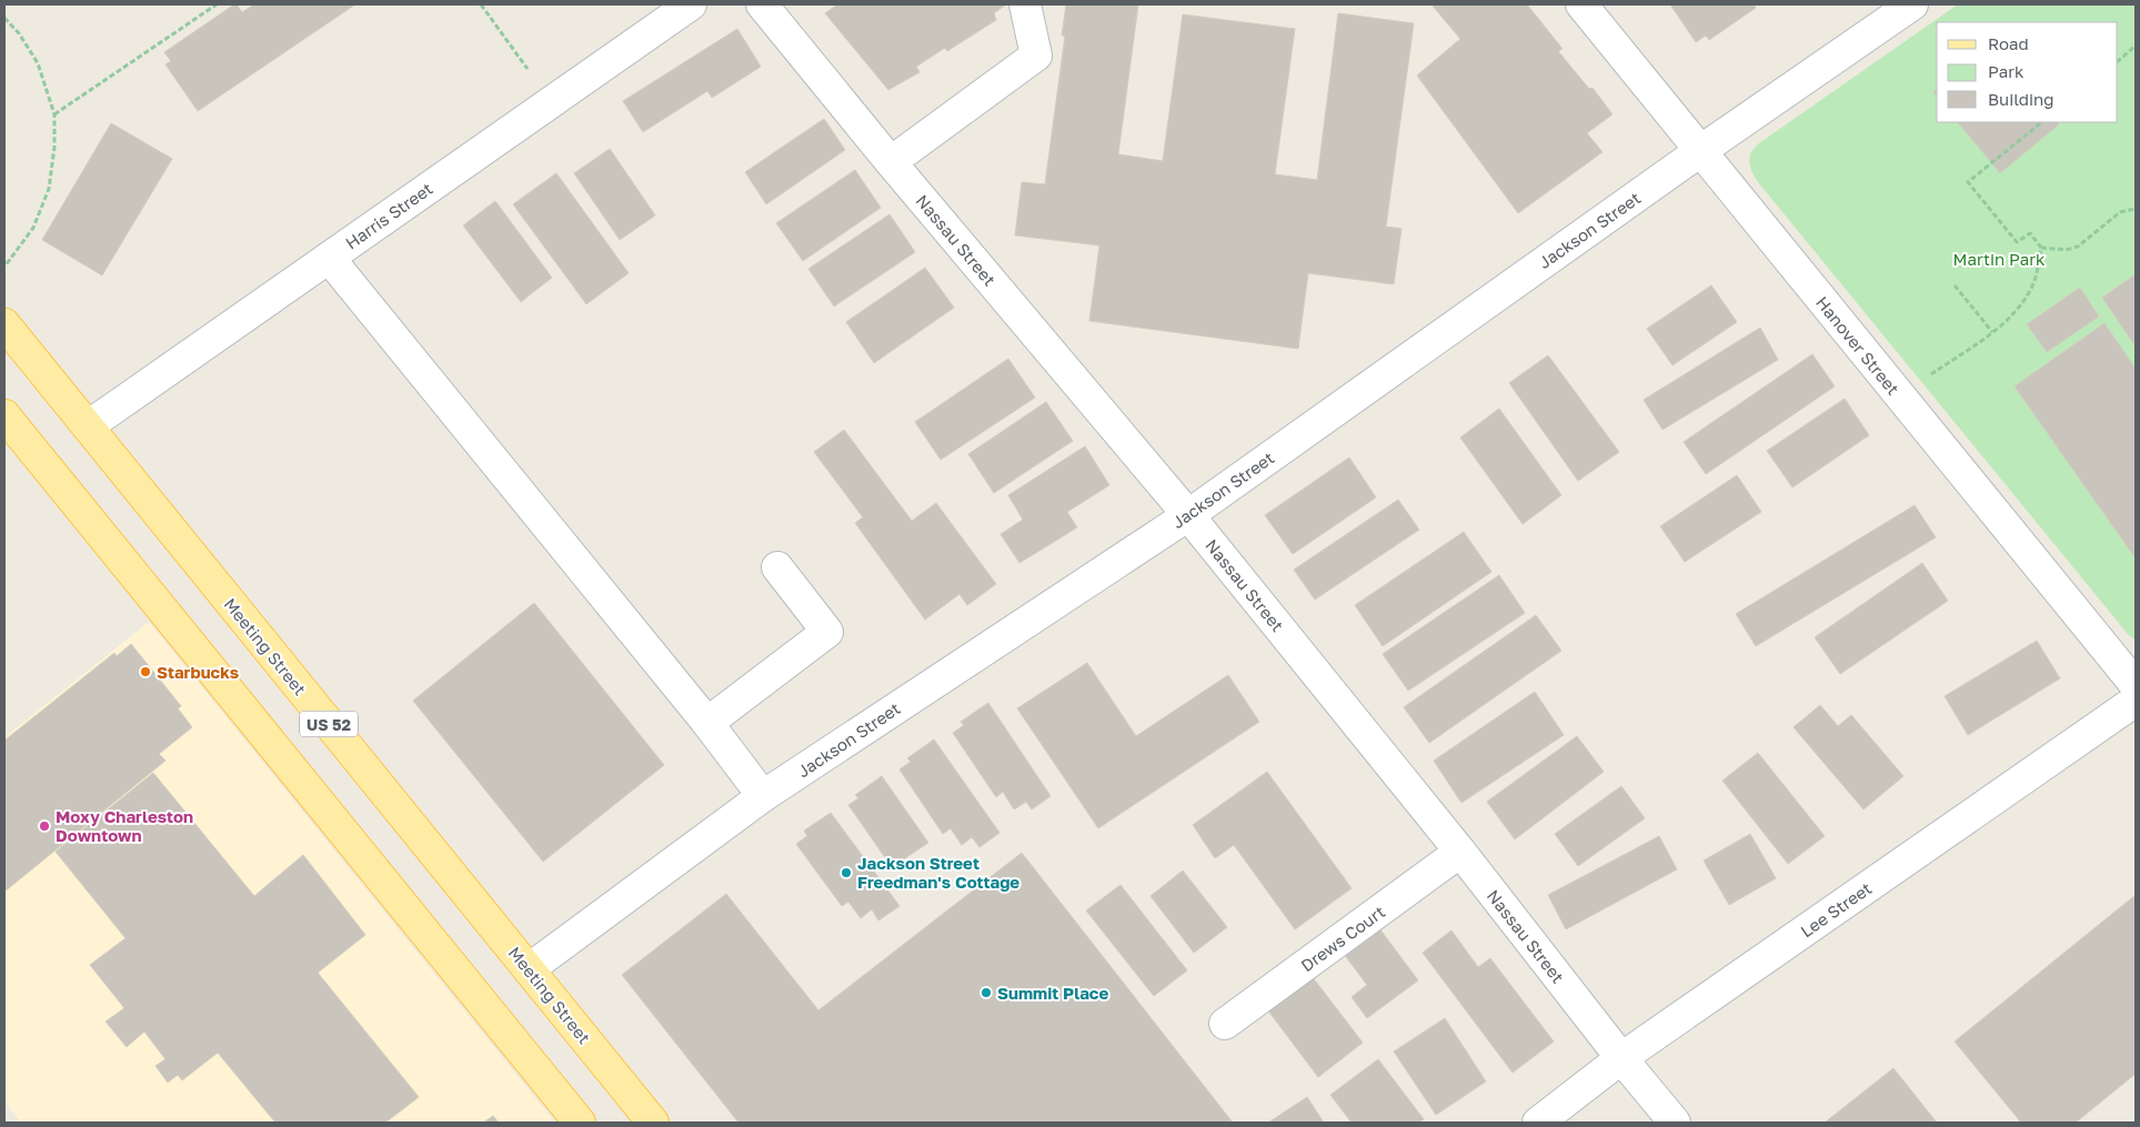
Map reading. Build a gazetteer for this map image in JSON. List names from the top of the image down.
{
  "streets": {
    "main road": ["Meeting Street", "US 52"],
    "street": [
      "Harris Street",
      "Jackson Street",
      "Nassau Street",
      "Hanover Street",
      "Lee Street",
      "Drews Court"
    ]
  },
  "crossings": [
    ["Harris Street", "Meeting Street"],
    ["Jackson Street", "Nassau Street"],
    ["Jackson Street", "Hanover Street"],
    ["Jackson Street", "Meeting Street"],
    ["Nassau Street", "Lee Street"],
    ["Nassau Street", "Drews Court"]
  ],
  "parks": ["Martin Park"],
  "places": [
    "Starbucks",
    "Moxy Charleston Downtown",
    "Jackson Street Freedman's Cottage",
    "Summit Place"
  ],
  "legend": ["Road", "Park", "Building"]
}
